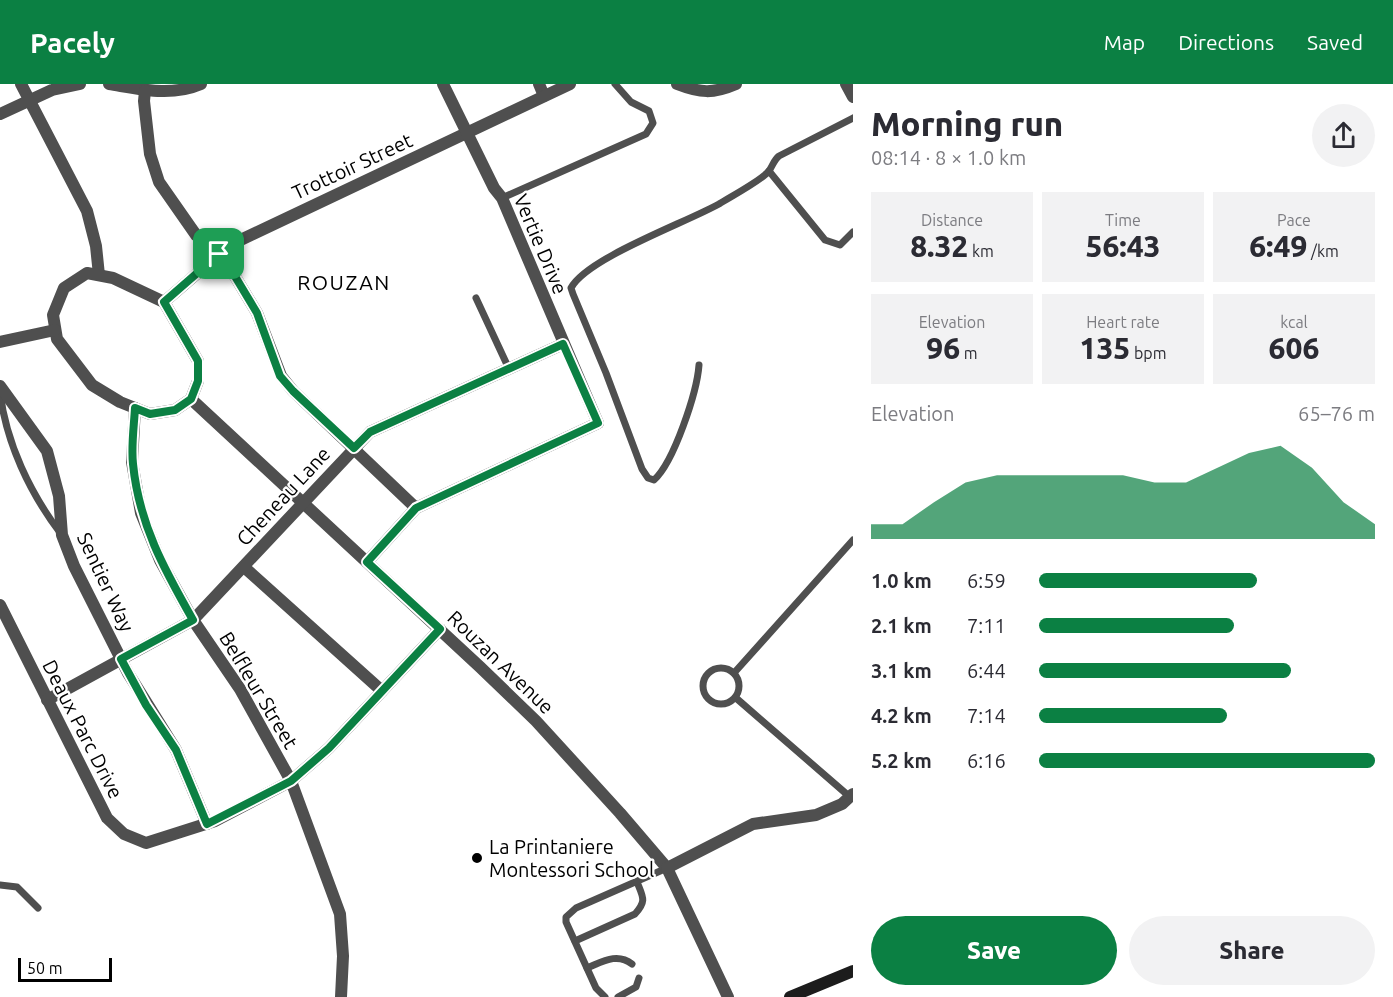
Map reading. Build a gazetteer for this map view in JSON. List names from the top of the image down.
{
  "streets": {
    "street": [
      "Trottoir Street",
      "Vertie Drive",
      "Cheneau Lane",
      "Sentier Way",
      "Rouzan Avenue",
      "Belfleur Street",
      "Deaux Parc Drive"
    ]
  },
  "crossings": [
    ["Trottoir Street", "Vertie Drive"],
    ["Trottoir Street", "Rouzan Avenue"],
    ["Trottoir Street", "Belfleur Street"],
    ["Vertie Drive", "Cheneau Lane"],
    ["Cheneau Lane", "Sentier Way"],
    ["Cheneau Lane", "Rouzan Avenue"],
    ["Cheneau Lane", "Belfleur Street"],
    ["Cheneau Lane", "Deaux Parc Drive"],
    ["Sentier Way", "Deaux Parc Drive"],
    ["Rouzan Avenue", "Belfleur Street"],
    ["Rouzan Avenue", "Deaux Parc Drive"],
    ["Belfleur Street", "Deaux Parc Drive"]
  ],
  "districts": ["ROUZAN"],
  "places": ["La Printaniere Montessori School"],
  "scale_bar": "50 m",
  "page": {
    "header": "Pacely",
    "nav": ["Map", "Directions", "Saved"],
    "heading": ["Morning run", "08:14 · 8 × 1.0 km"],
    "stats": [
      ["Distance", "8.32 km"],
      ["Time", "56:43"],
      ["Pace", "6:49 /km"],
      ["Elevation", "96 m"],
      ["Heart rate", "135 bpm"],
      ["kcal", "606"]
    ],
    "chart": ["Elevation", "65–76 m"],
    "list": [
      {
        "name": "1.0 km",
        "note": "6:59"
      },
      {
        "name": "2.1 km",
        "note": "7:11"
      },
      {
        "name": "3.1 km",
        "note": "6:44"
      },
      {
        "name": "4.2 km",
        "note": "7:14"
      },
      {
        "name": "5.2 km",
        "note": "6:16"
      }
    ],
    "buttons": ["Save", "Share"],
    "scale": "50 m"
  }
}
